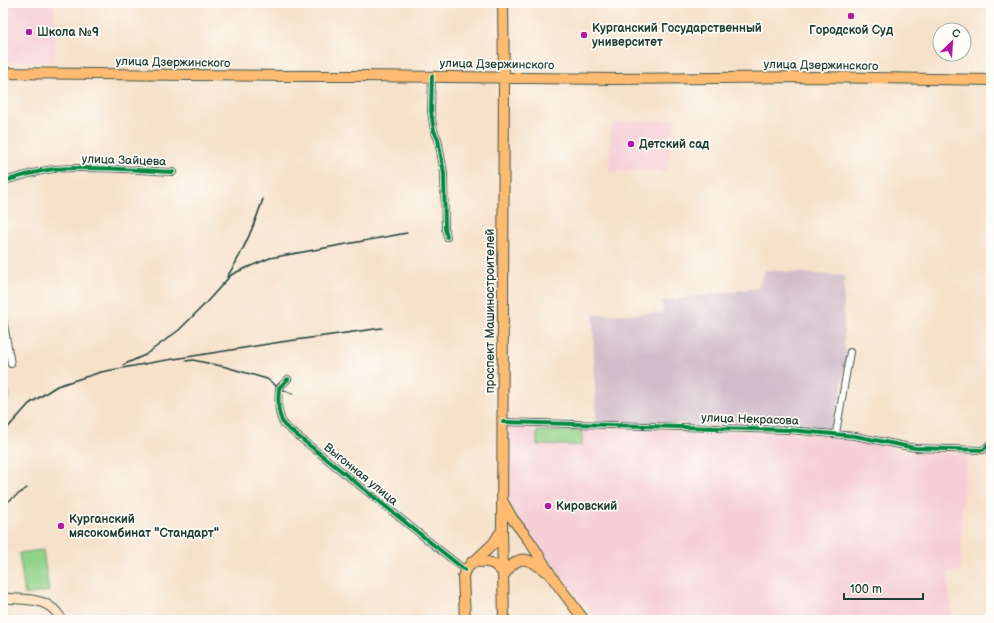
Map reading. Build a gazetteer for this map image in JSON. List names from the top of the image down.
{
  "streets": {
    "main road": ["улица Дзержинского", "проспект Машиностроителей"],
    "street": ["улица Зайцева", "улица Некрасова", "Выгонная улица"]
  },
  "crossings": [
    ["улица Дзержинского", "проспект Машиностроителей"],
    ["проспект Машиностроителей", "улица Некрасова"]
  ],
  "places": [
    "Городской Суд",
    "Школа №9",
    "Курганский Государственный университет",
    "Детский сад",
    "Кировский",
    "Курганский мясокомбинат \"Стандарт\""
  ],
  "scale_bar": "100 m",
  "north": "top right"
}
